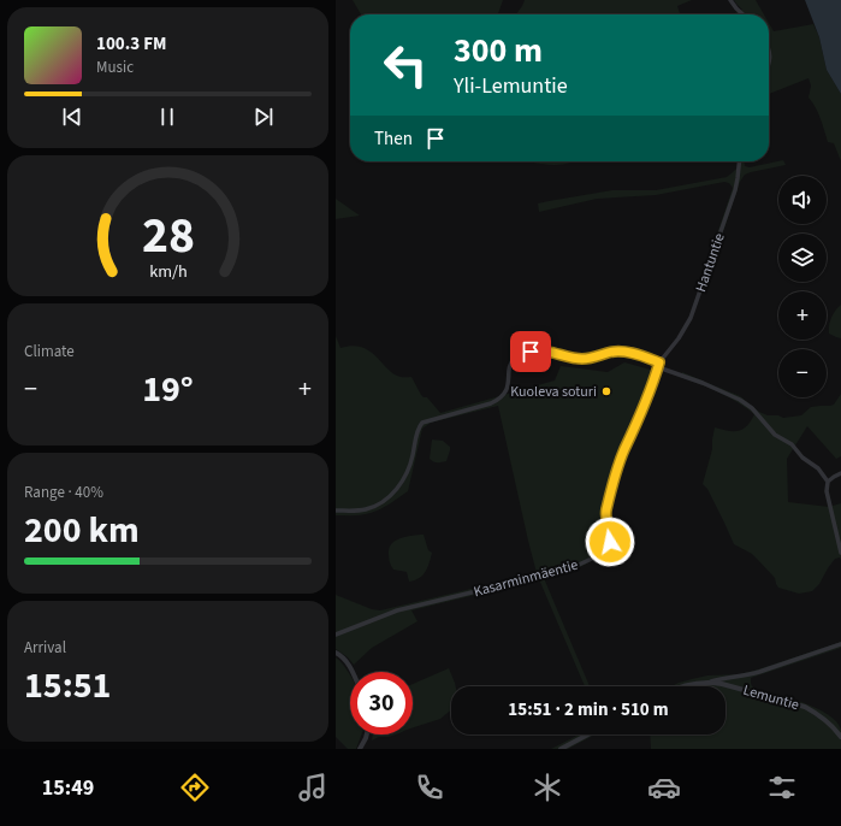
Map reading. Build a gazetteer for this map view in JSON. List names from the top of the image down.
{
  "streets": {
    "street": ["Hantuntie", "Kasarminmäentie", "Lemuntie"]
  },
  "crossings": [
    ["Hantuntie", "Kasarminmäentie"]
  ],
  "places": ["Kuoleva soturi"],
  "page": {
    "turn": ["300 m", "Yli-Lemuntie"],
    "song": ["100.3 FM", "Music"],
    "then": "Then",
    "map_buttons": ["+", "−"],
    "tile": [
      "Climate",
      ["Range · 40%", "200 km"],
      ["Arrival", "15:51"]
    ],
    "heat": ["−", "19°", "+"],
    "limit": "30",
    "trip": "15:51 · 2 min · 510 m",
    "tabs": "15:49",
    "gauge": ["28", "km/h"]
  }
}
